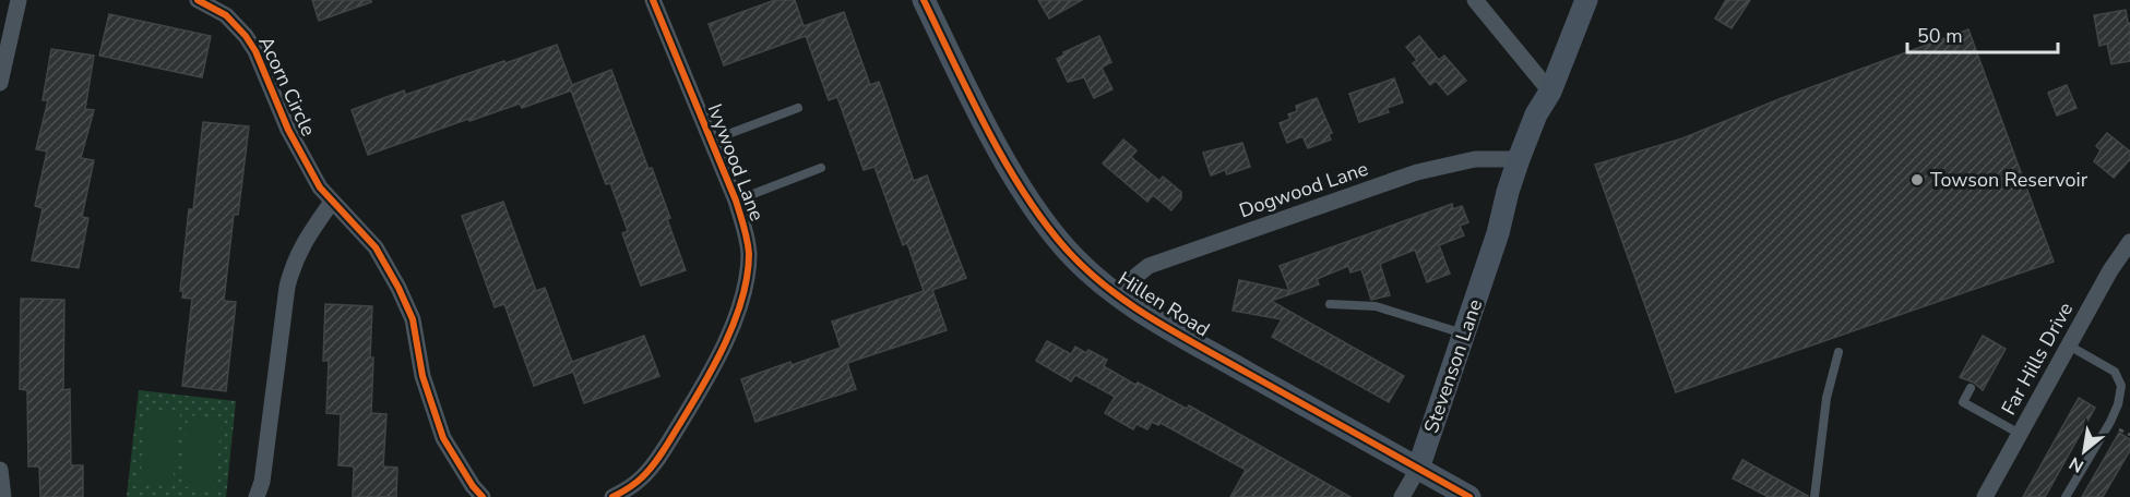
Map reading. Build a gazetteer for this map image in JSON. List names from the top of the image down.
{
  "streets": {
    "street": [
      "Acorn Circle",
      "Ivywood Lane",
      "Dogwood Lane",
      "Hillen Road",
      "Far Hills Drive",
      "Stevenson Lane"
    ]
  },
  "crossings": [
    ["Dogwood Lane", "Hillen Road"],
    ["Dogwood Lane", "Stevenson Lane"],
    ["Hillen Road", "Stevenson Lane"]
  ],
  "places": ["Towson Reservoir"],
  "scale_bar": "50 m",
  "north": "bottom left"
}
